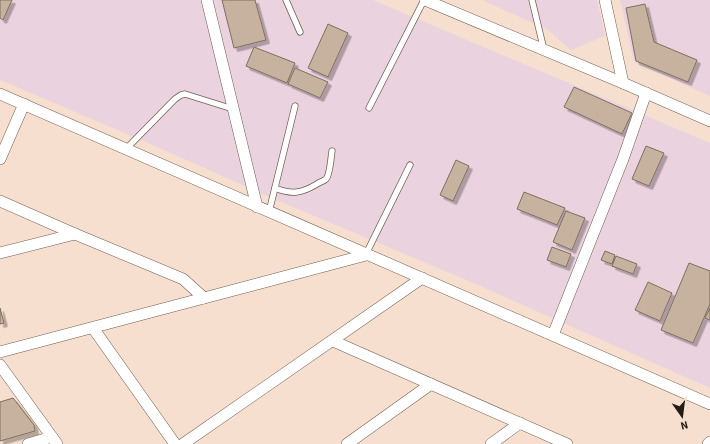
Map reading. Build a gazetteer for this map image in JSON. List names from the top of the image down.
{
  "north": "bottom"
}
